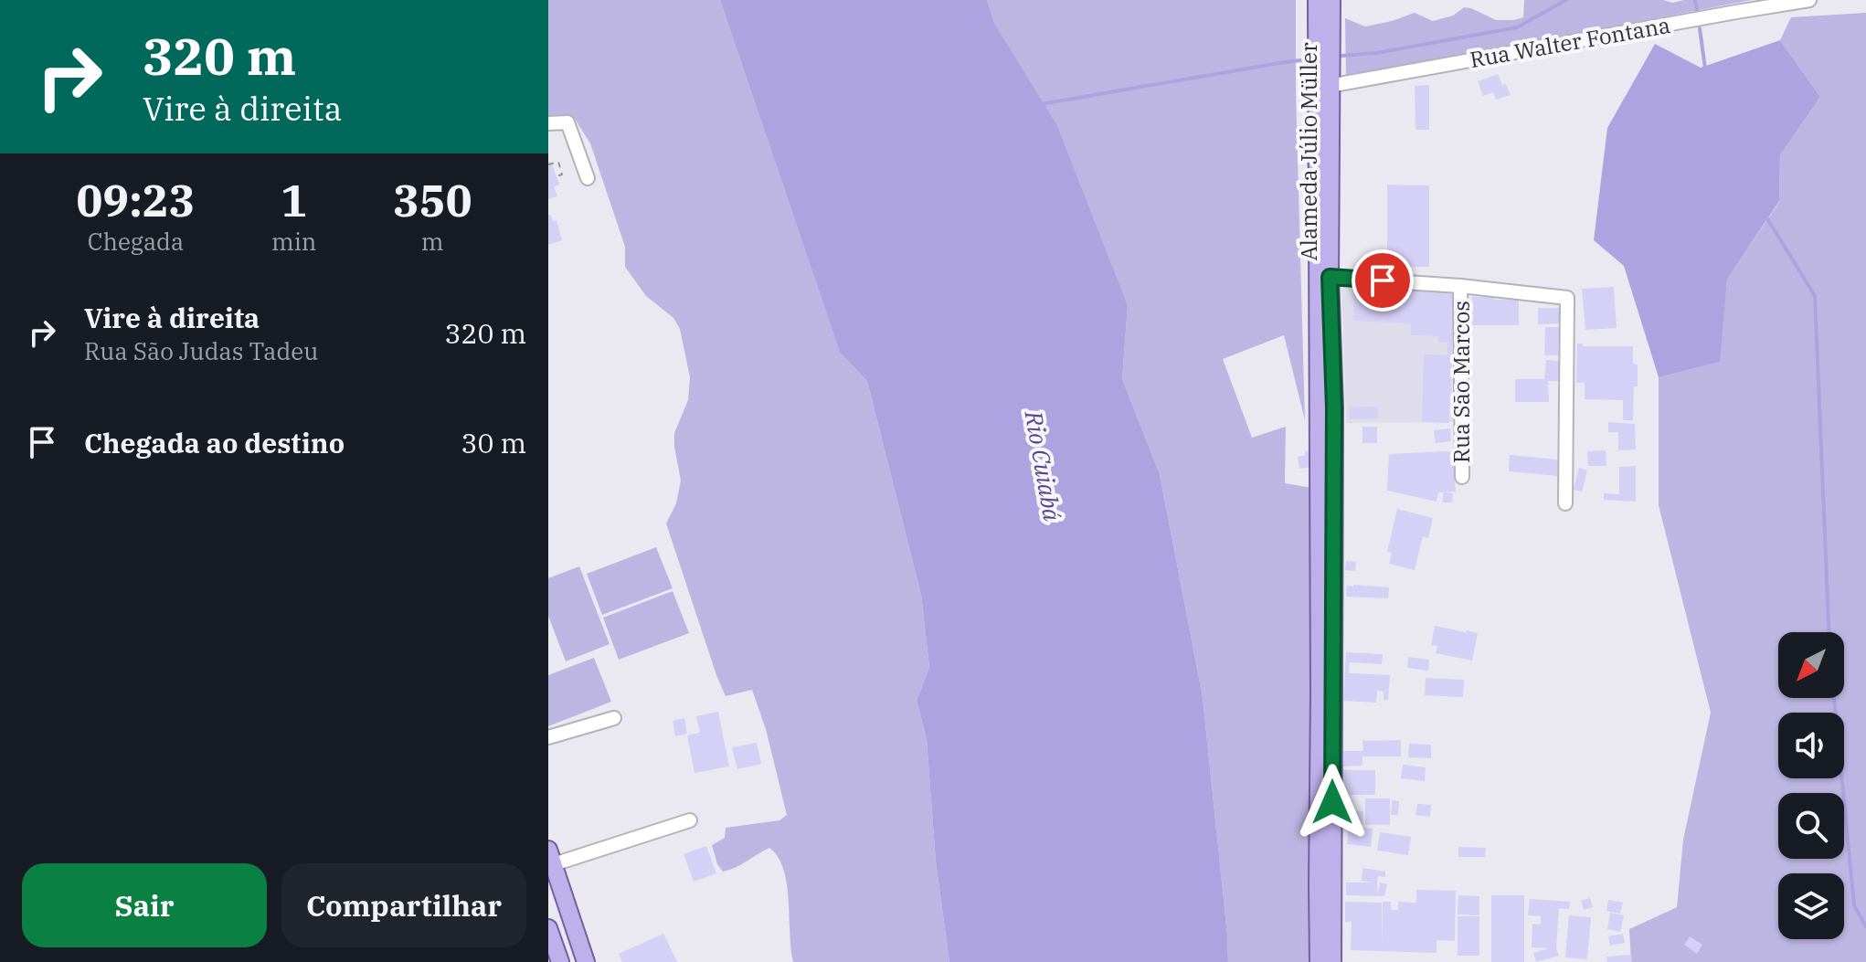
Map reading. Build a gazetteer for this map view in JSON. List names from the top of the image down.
{
  "streets": {
    "main road": ["Alameda Júlio Müller"],
    "street": ["Rua Walter Fontana", "Rua São Marcos"]
  },
  "crossings": [
    ["Rua Walter Fontana", "Alameda Júlio Müller"]
  ],
  "water": ["Rio Cuiabá"],
  "north": "bottom left",
  "page": {
    "turn": ["320 m", "Vire à direita"],
    "eta": [
      "09:23",
      "Chegada",
      "1",
      "min",
      "350",
      "m"
    ],
    "list": [
      {
        "name": "Vire à direita",
        "note": "Rua São Judas Tadeu",
        "value": "320 m"
      },
      {
        "name": "Chegada ao destino",
        "value": "30 m"
      }
    ],
    "buttons": ["Sair", "Compartilhar"]
  }
}
